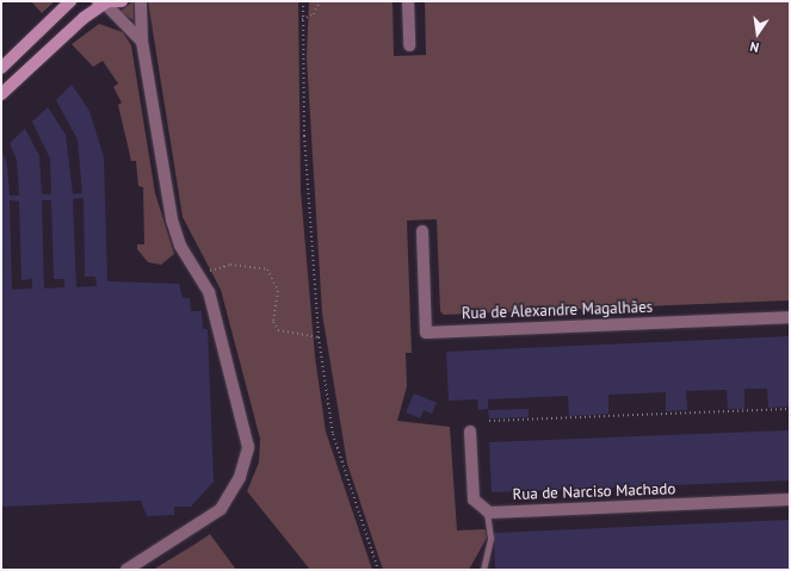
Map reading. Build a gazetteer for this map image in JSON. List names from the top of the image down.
{
  "streets": {
    "street": ["Rua de Alexandre Magalhães", "Rua de Narciso Machado"]
  },
  "north": "bottom"
}
